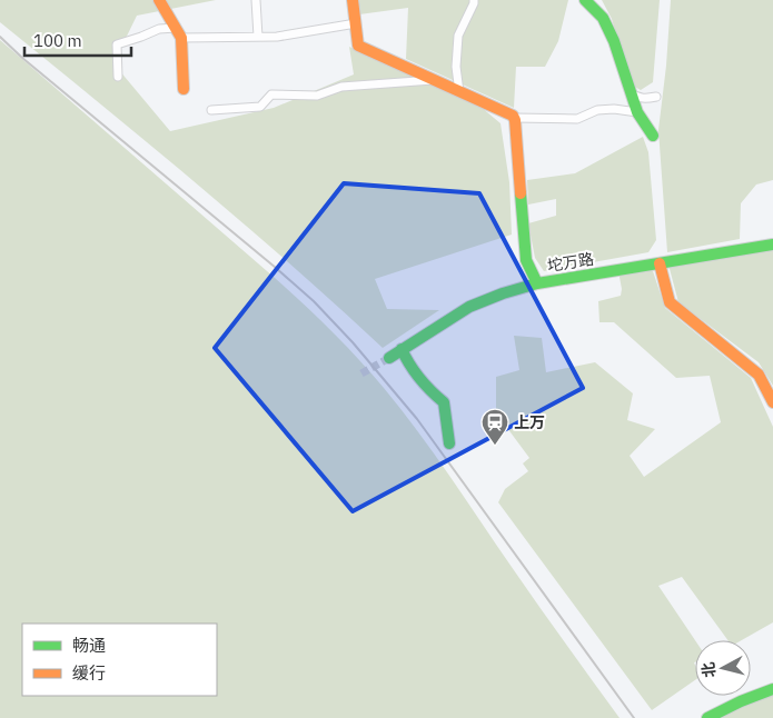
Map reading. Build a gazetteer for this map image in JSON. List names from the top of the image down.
{
  "streets": {
    "street": ["坨万路"]
  },
  "places": {
    "station": ["上万"]
  },
  "legend": ["畅通", "缓行"],
  "scale_bar": "100 m",
  "north": "left"
}
